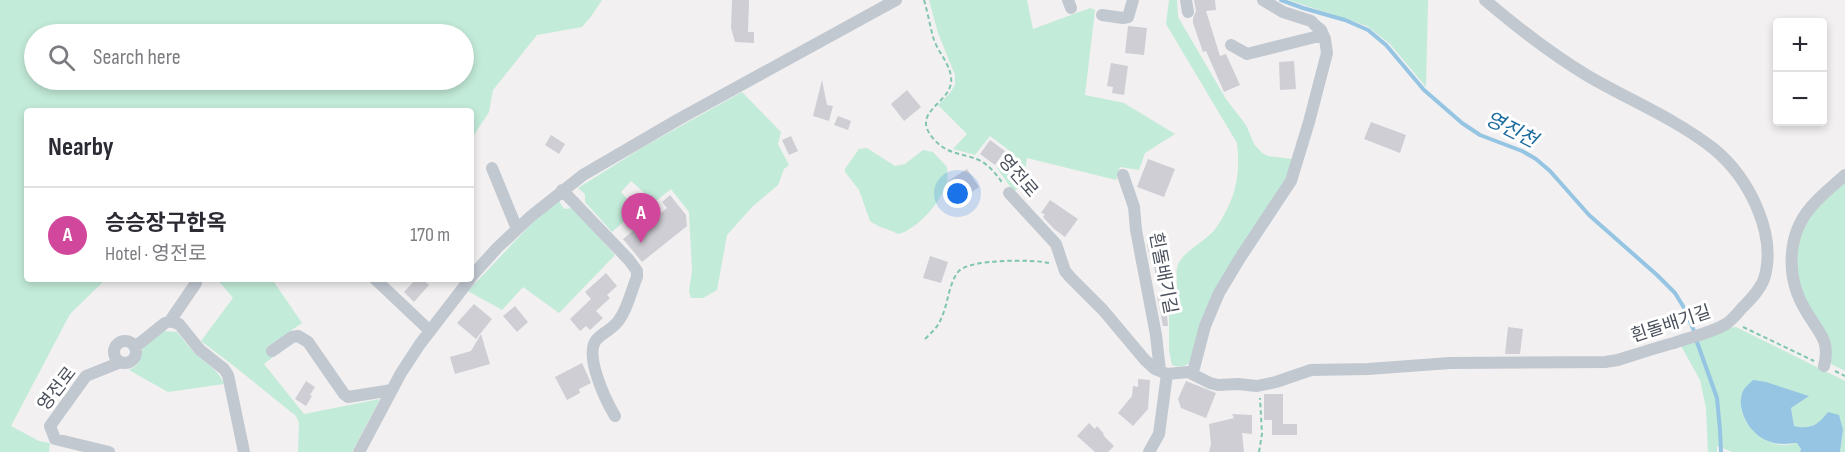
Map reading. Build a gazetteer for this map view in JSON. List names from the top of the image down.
{
  "streets": {
    "street": ["영전로", "흰돌배기길"]
  },
  "crossings": [
    ["영전로", "흰돌배기길"]
  ],
  "water": ["영진천"],
  "page": {
    "map_buttons": ["+", "−"],
    "search": "Search here",
    "heading": "Nearby",
    "list": [
      {
        "mark": "A",
        "name": "승승장구한옥",
        "note": "Hotel · 영전로",
        "value": "170 m"
      }
    ],
    "pins": "A"
  }
}
